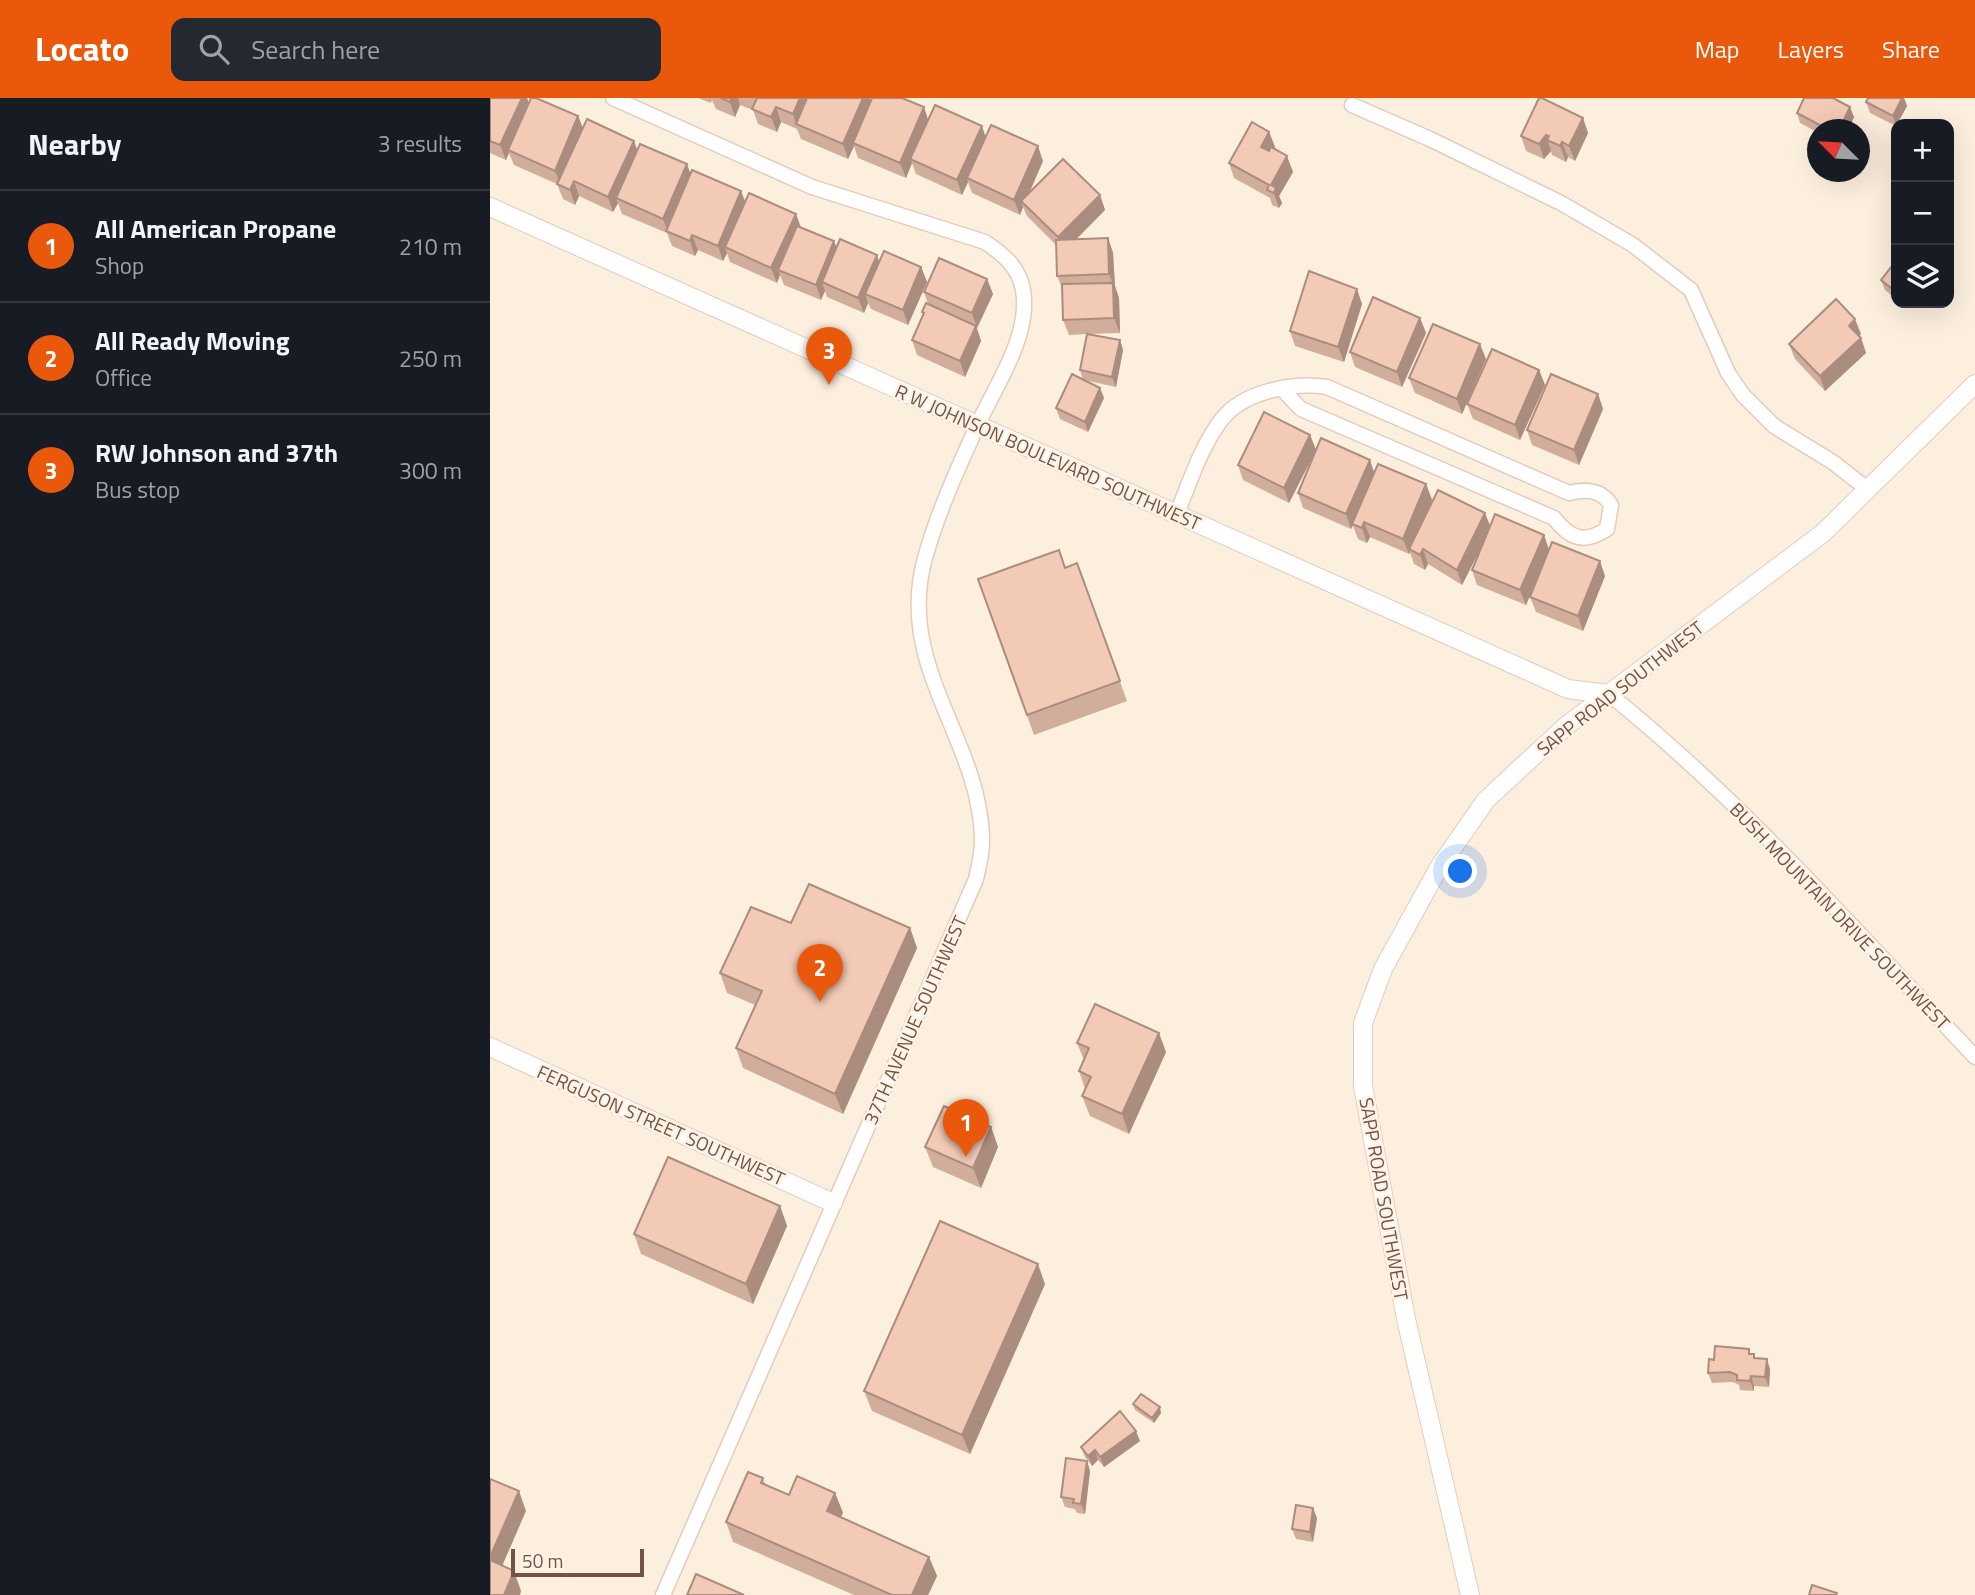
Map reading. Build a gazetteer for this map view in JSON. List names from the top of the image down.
{
  "streets": {
    "street": [
      "R W JOHNSON BOULEVARD SOUTHWEST",
      "SAPP ROAD SOUTHWEST",
      "BUSH MOUNTAIN DRIVE SOUTHWEST",
      "37TH AVENUE SOUTHWEST",
      "FERGUSON STREET SOUTHWEST"
    ]
  },
  "crossings": [
    ["R W JOHNSON BOULEVARD SOUTHWEST", "SAPP ROAD SOUTHWEST"],
    ["R W JOHNSON BOULEVARD SOUTHWEST", "BUSH MOUNTAIN DRIVE SOUTHWEST"],
    ["R W JOHNSON BOULEVARD SOUTHWEST", "37TH AVENUE SOUTHWEST"],
    ["SAPP ROAD SOUTHWEST", "BUSH MOUNTAIN DRIVE SOUTHWEST"],
    ["37TH AVENUE SOUTHWEST", "FERGUSON STREET SOUTHWEST"]
  ],
  "scale_bar": "50 m",
  "north": "top left",
  "page": {
    "header": "Locato",
    "search": "Search here",
    "nav": ["Map", "Layers", "Share"],
    "heading": ["Nearby", "3 results"],
    "map_buttons": ["+", "−"],
    "list": [
      {
        "mark": "1",
        "name": "All American Propane",
        "note": "Shop",
        "value": "210 m"
      },
      {
        "mark": "2",
        "name": "All Ready Moving",
        "note": "Office",
        "value": "250 m"
      },
      {
        "mark": "3",
        "name": "RW Johnson and 37th",
        "note": "Bus stop",
        "value": "300 m"
      }
    ],
    "pins": ["3", "2", "1"],
    "scale": "50 m"
  }
}
